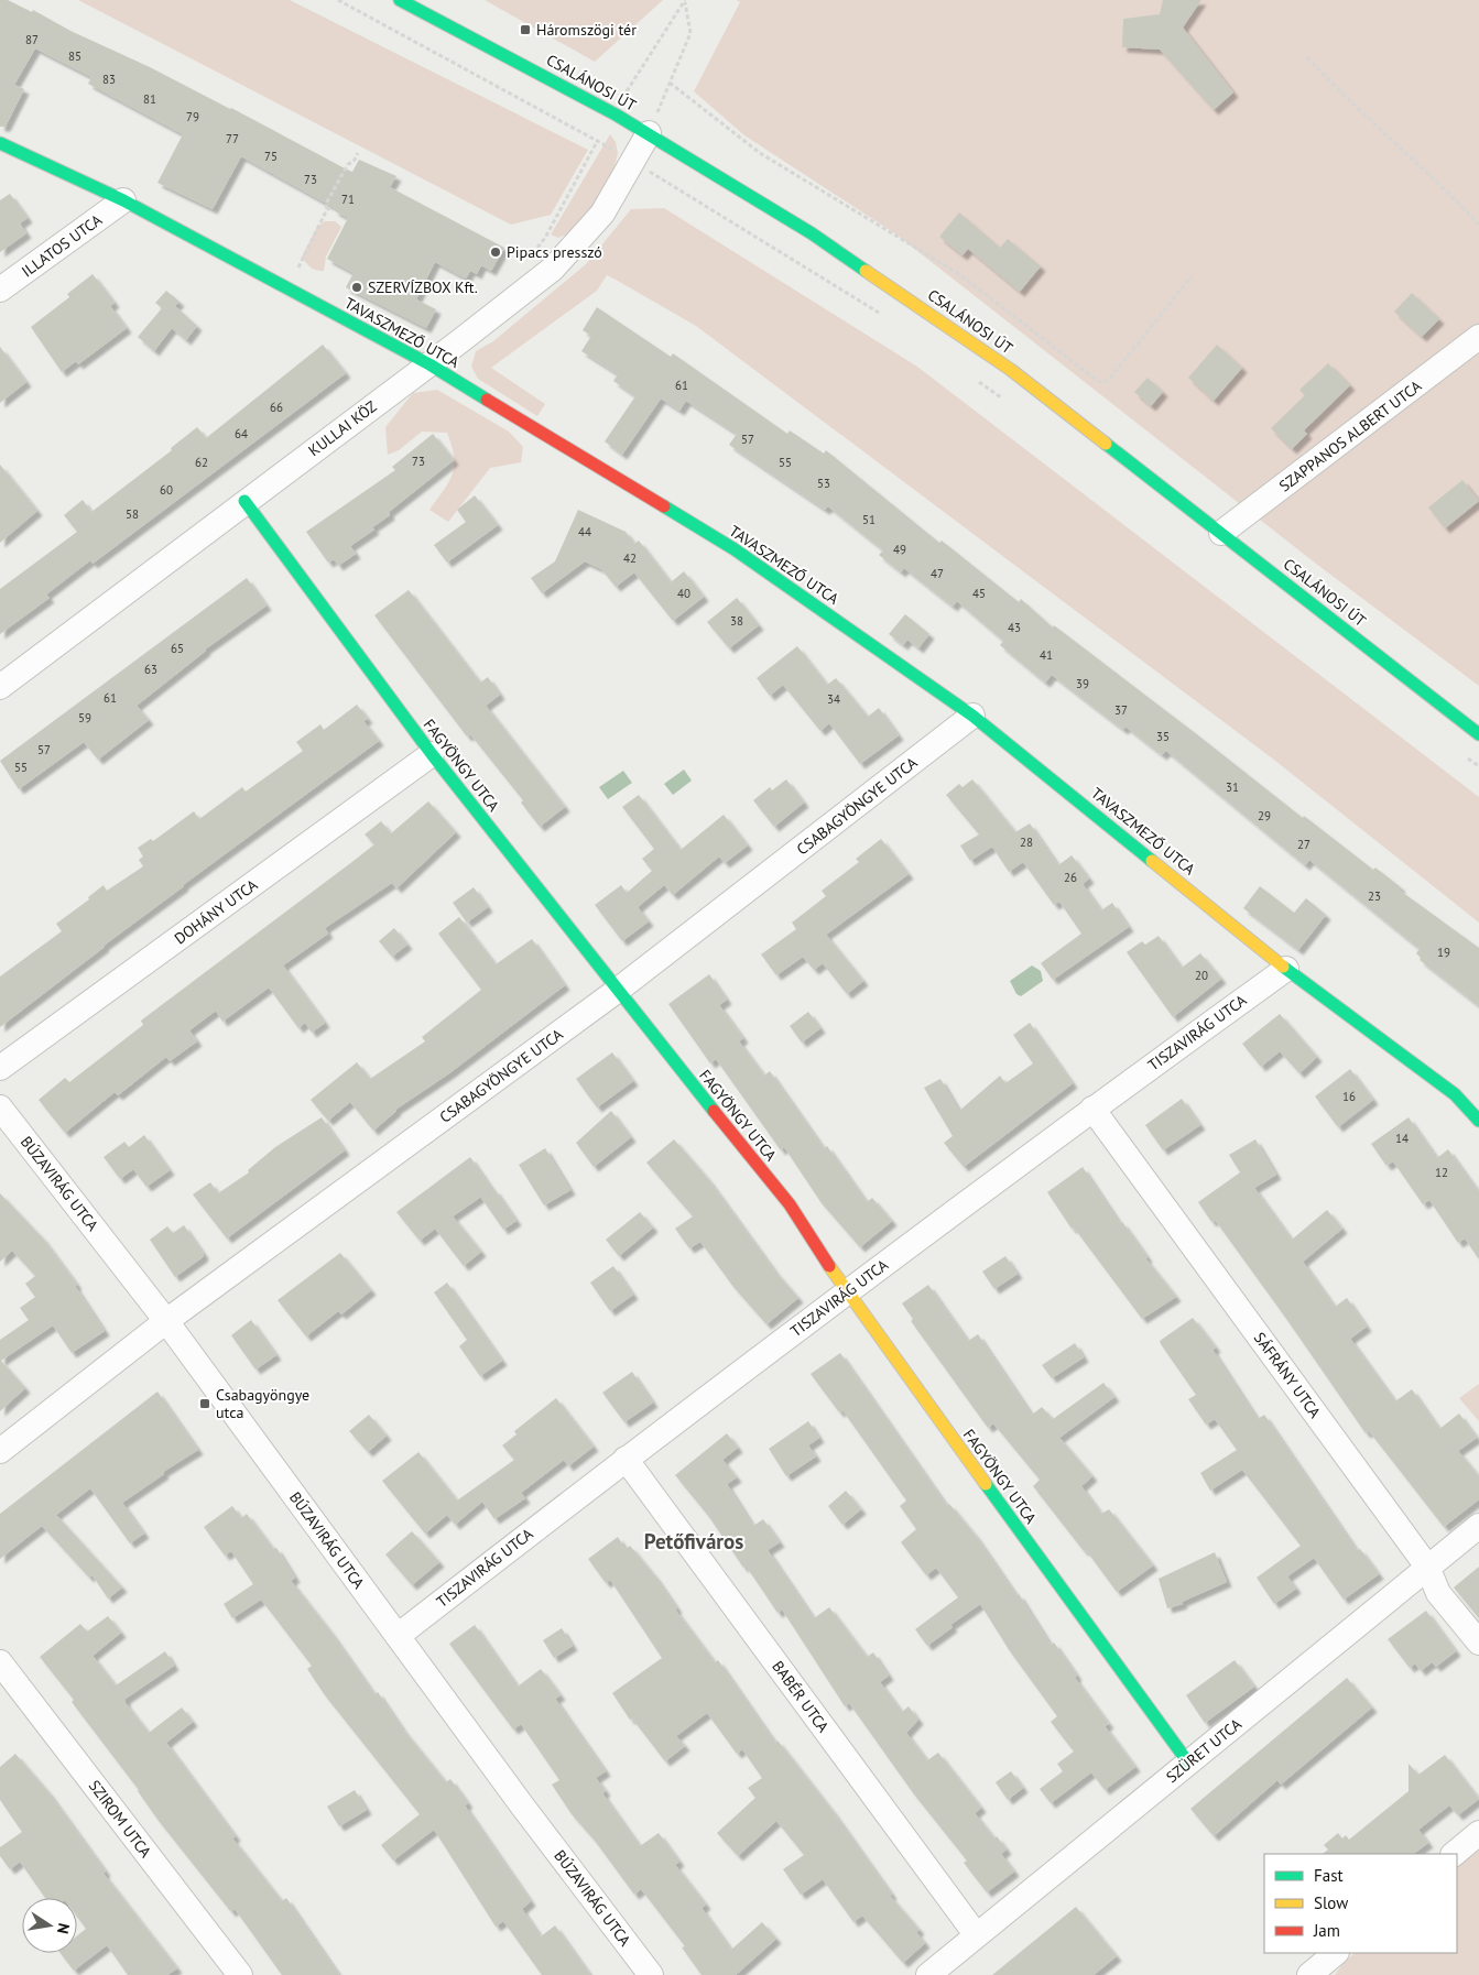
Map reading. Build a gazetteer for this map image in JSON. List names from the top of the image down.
{
  "streets": {
    "street": [
      "CSALÁNOSI ÚT",
      "ILLATOS UTCA",
      "TAVASZMEZŐ UTCA",
      "KULLAI KÖZ",
      "SZAPPANOS ALBERT UTCA",
      "FAGYÖNGY UTCA",
      "CSABAGYÖNGYE UTCA",
      "DOHÁNY UTCA",
      "TISZAVIRÁG UTCA",
      "BÚZAVIRÁG UTCA",
      "SÁFRÁNY UTCA",
      "BABÉR UTCA",
      "SZÜRET UTCA",
      "SZIROM UTCA"
    ]
  },
  "crossings": [
    ["CSALÁNOSI ÚT", "KULLAI KÖZ"],
    ["CSALÁNOSI ÚT", "SZAPPANOS ALBERT UTCA"],
    ["ILLATOS UTCA", "TAVASZMEZŐ UTCA"],
    ["TAVASZMEZŐ UTCA", "KULLAI KÖZ"],
    ["TAVASZMEZŐ UTCA", "CSABAGYÖNGYE UTCA"],
    ["TAVASZMEZŐ UTCA", "TISZAVIRÁG UTCA"],
    ["KULLAI KÖZ", "FAGYÖNGY UTCA"],
    ["FAGYÖNGY UTCA", "CSABAGYÖNGYE UTCA"],
    ["FAGYÖNGY UTCA", "DOHÁNY UTCA"],
    ["FAGYÖNGY UTCA", "TISZAVIRÁG UTCA"],
    ["FAGYÖNGY UTCA", "SZÜRET UTCA"],
    ["CSABAGYÖNGYE UTCA", "BÚZAVIRÁG UTCA"],
    ["TISZAVIRÁG UTCA", "BÚZAVIRÁG UTCA"],
    ["TISZAVIRÁG UTCA", "SÁFRÁNY UTCA"],
    ["TISZAVIRÁG UTCA", "BABÉR UTCA"],
    ["SÁFRÁNY UTCA", "SZÜRET UTCA"],
    ["BABÉR UTCA", "SZÜRET UTCA"]
  ],
  "districts": ["Petőfiváros"],
  "places": {
    "transit": ["Háromszögi tér", "Csabagyöngye utca"],
    "other": ["Pipacs presszó", "SZERVÍZBOX Kft."]
  },
  "house_numbers": [
    "87",
    "85",
    "83",
    "81",
    "79",
    "77",
    "75",
    "73",
    "71",
    "61",
    "66",
    "64",
    "57",
    "73",
    "62",
    "55",
    "53",
    "60",
    "58",
    "51",
    "44",
    "49",
    "42",
    "47",
    "40",
    "45",
    "38",
    "43",
    "65",
    "41",
    "63",
    "39",
    "61",
    "34",
    "37",
    "59",
    "35",
    "57",
    "55",
    "31",
    "29",
    "28",
    "27",
    "26",
    "23",
    "19",
    "20",
    "16",
    "14",
    "12"
  ],
  "legend": ["Fast", "Slow", "Jam"],
  "north": "right"
}
